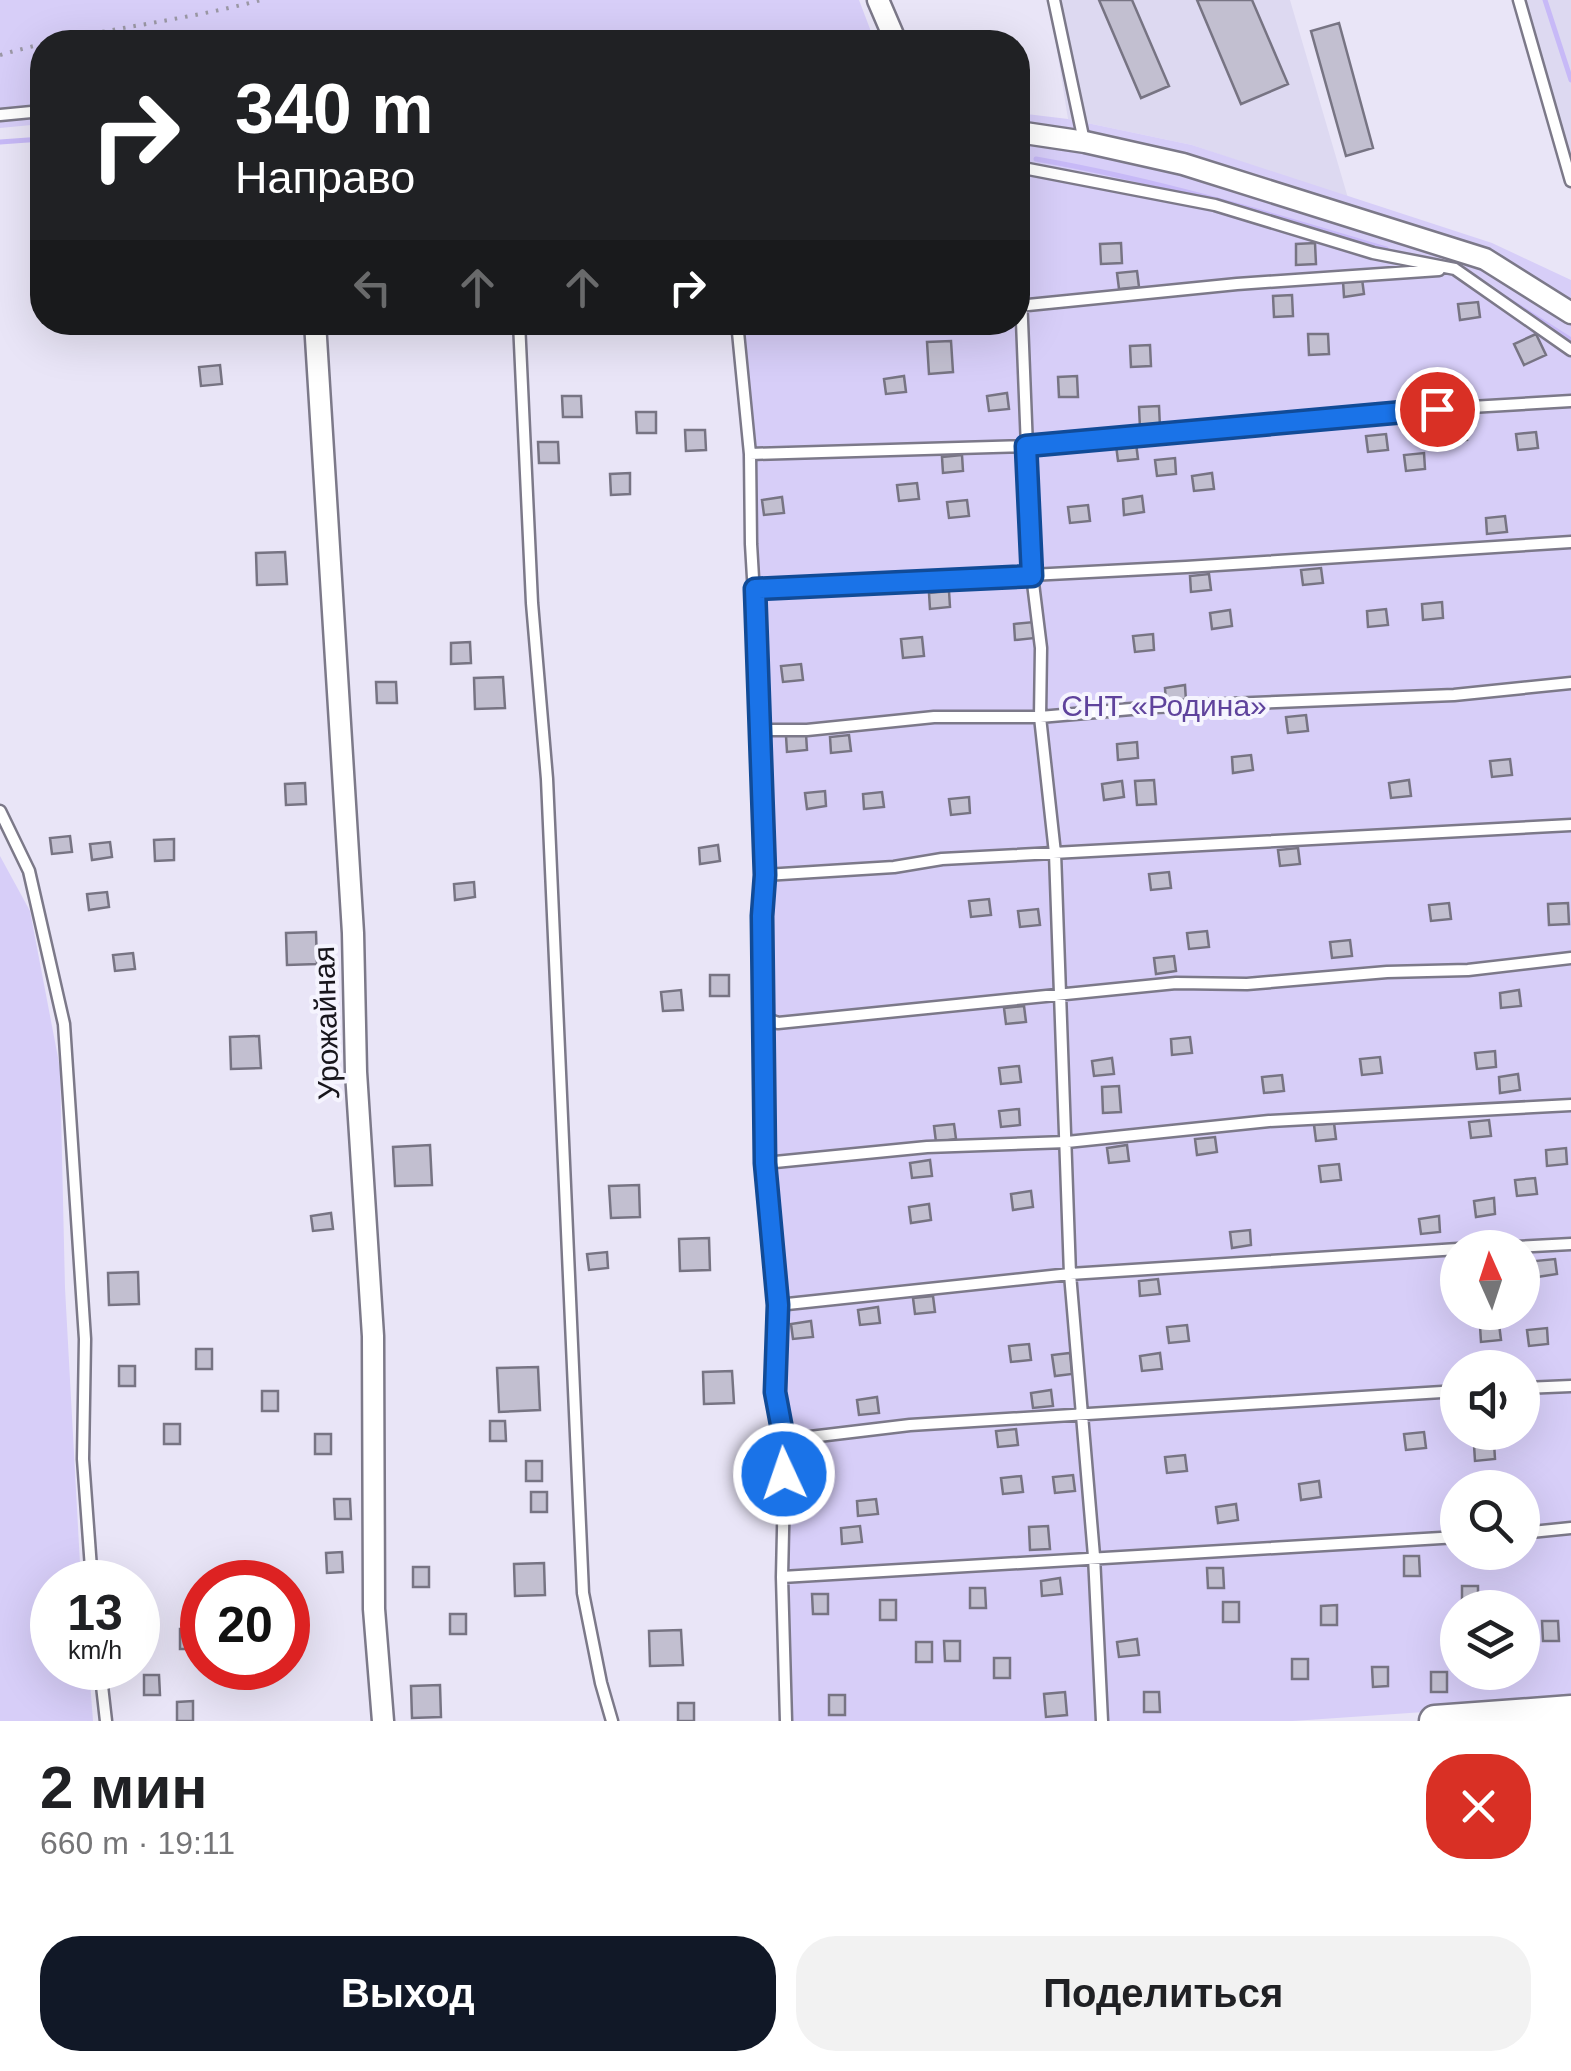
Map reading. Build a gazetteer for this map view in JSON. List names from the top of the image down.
{
  "streets": {
    "street": ["Урожайная"]
  },
  "parks": ["СНТ «Родина»"],
  "north": "top",
  "page": {
    "turn": ["340 m", "Направо"],
    "speed": "13 km/h",
    "limit": "20",
    "heading": ["2 мин", "660 m · 19:11"],
    "buttons": ["Выход", "Поделиться"]
  }
}
